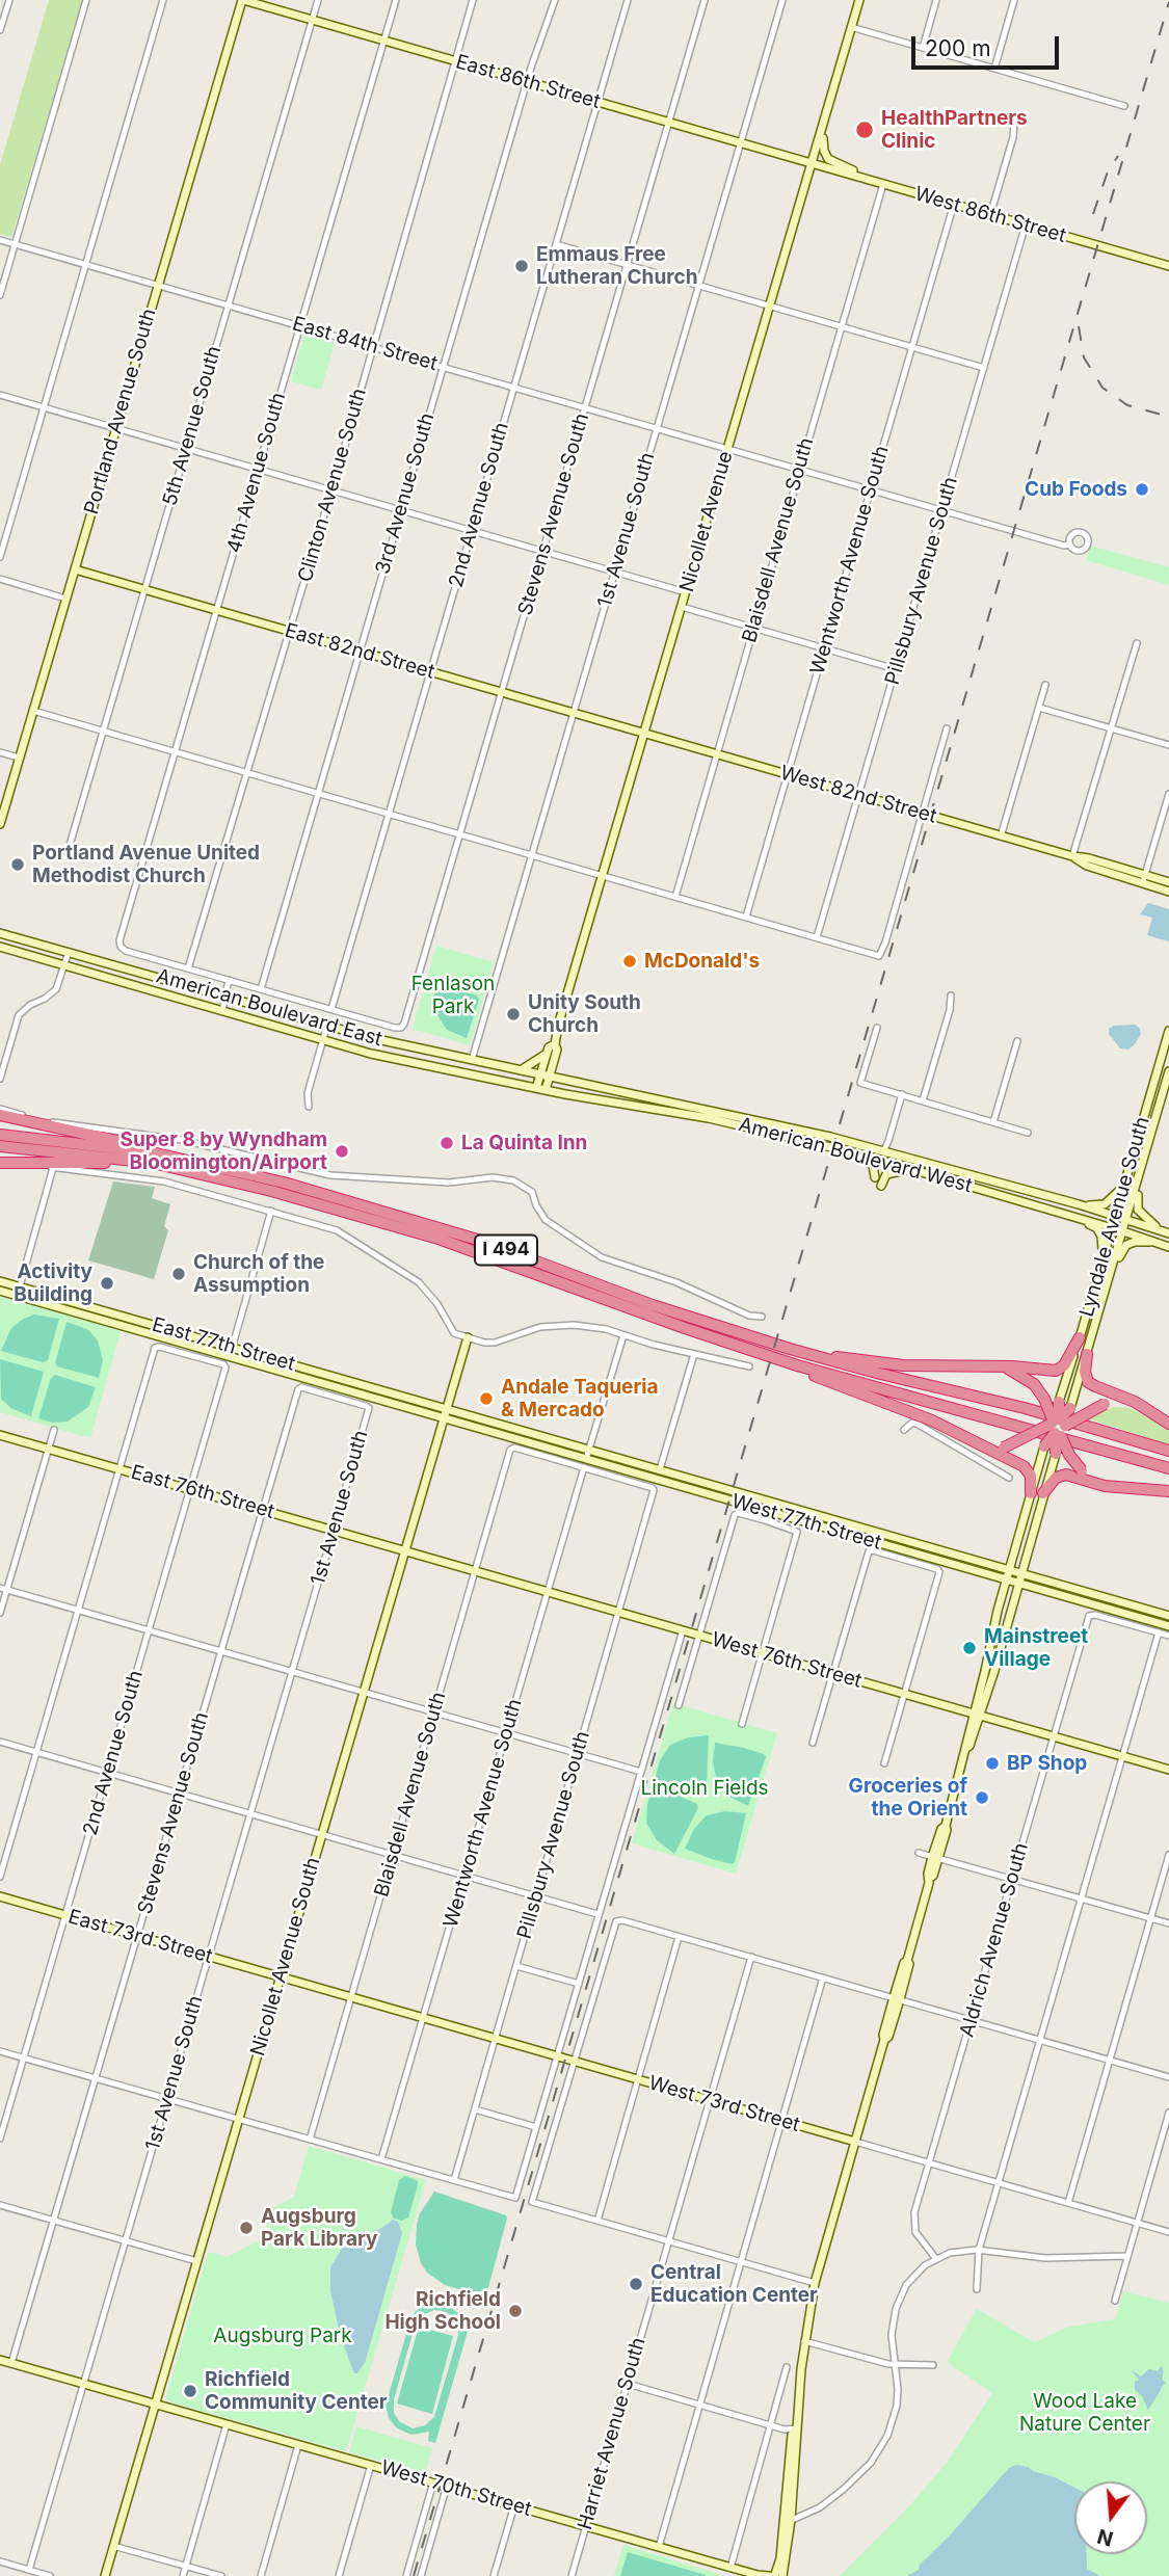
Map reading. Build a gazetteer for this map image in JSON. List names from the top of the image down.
{
  "streets": {
    "highway": ["I 494"],
    "main road": [
      "East 86th Street",
      "West 86th Street",
      "Portland Avenue South",
      "Nicollet Avenue",
      "East 82nd Street",
      "West 82nd Street",
      "American Boulevard East",
      "American Boulevard West",
      "Lyndale Avenue South",
      "East 77th Street",
      "East 76th Street",
      "West 77th Street",
      "West 76th Street",
      "East 73rd Street",
      "Nicollet Avenue South",
      "West 73rd Street",
      "West 70th Street"
    ],
    "street": [
      "East 84th Street",
      "5th Avenue South",
      "4th Avenue South",
      "Clinton Avenue South",
      "3rd Avenue South",
      "2nd Avenue South",
      "Stevens Avenue South",
      "1st Avenue South",
      "Blaisdell Avenue South",
      "Wentworth Avenue South",
      "Pillsbury Avenue South",
      "Aldrich Avenue South",
      "Harriet Avenue South"
    ]
  },
  "crossings": [
    ["East 86th Street", "West 86th Street"],
    ["East 86th Street", "Portland Avenue South"],
    ["East 86th Street", "5th Avenue South"],
    ["East 86th Street", "4th Avenue South"],
    ["East 86th Street", "Clinton Avenue South"],
    ["East 86th Street", "3rd Avenue South"],
    ["East 86th Street", "2nd Avenue South"],
    ["East 86th Street", "Stevens Avenue South"],
    ["East 86th Street", "Nicollet Avenue"],
    ["East 86th Street", "1st Avenue South"],
    ["West 86th Street", "Nicollet Avenue"],
    ["West 86th Street", "Blaisdell Avenue South"],
    ["West 86th Street", "Wentworth Avenue South"],
    ["West 86th Street", "Pillsbury Avenue South"],
    ["East 84th Street", "Portland Avenue South"],
    ["East 84th Street", "5th Avenue South"],
    ["East 84th Street", "4th Avenue South"],
    ["East 84th Street", "Clinton Avenue South"],
    ["East 84th Street", "3rd Avenue South"],
    ["East 84th Street", "2nd Avenue South"],
    ["East 84th Street", "Stevens Avenue South"],
    ["East 84th Street", "Nicollet Avenue"],
    ["East 84th Street", "1st Avenue South"],
    ["East 84th Street", "Blaisdell Avenue South"],
    ["East 84th Street", "Wentworth Avenue South"],
    ["East 84th Street", "Pillsbury Avenue South"],
    ["Portland Avenue South", "East 82nd Street"],
    ["5th Avenue South", "East 82nd Street"],
    ["4th Avenue South", "Clinton Avenue South"],
    ["4th Avenue South", "East 82nd Street"],
    ["Clinton Avenue South", "East 82nd Street"],
    ["3rd Avenue South", "East 82nd Street"],
    ["2nd Avenue South", "Stevens Avenue South"],
    ["2nd Avenue South", "East 82nd Street"],
    ["2nd Avenue South", "East 76th Street"],
    ["2nd Avenue South", "East 73rd Street"],
    ["Stevens Avenue South", "1st Avenue South"],
    ["Stevens Avenue South", "East 82nd Street"],
    ["Stevens Avenue South", "East 76th Street"],
    ["Stevens Avenue South", "East 73rd Street"],
    ["Stevens Avenue South", "West 70th Street"],
    ["Nicollet Avenue", "East 82nd Street"],
    ["Nicollet Avenue", "West 82nd Street"],
    ["Nicollet Avenue", "American Boulevard East"],
    ["Nicollet Avenue", "American Boulevard West"],
    ["1st Avenue South", "East 82nd Street"],
    ["1st Avenue South", "American Boulevard East"],
    ["1st Avenue South", "East 76th Street"],
    ["1st Avenue South", "East 73rd Street"],
    ["1st Avenue South", "West 70th Street"],
    ["Blaisdell Avenue South", "Wentworth Avenue South"],
    ["Blaisdell Avenue South", "Pillsbury Avenue South"],
    ["Blaisdell Avenue South", "West 82nd Street"],
    ["Blaisdell Avenue South", "West 77th Street"],
    ["Blaisdell Avenue South", "West 76th Street"],
    ["Blaisdell Avenue South", "West 73rd Street"],
    ["Wentworth Avenue South", "Pillsbury Avenue South"],
    ["Wentworth Avenue South", "West 82nd Street"],
    ["Wentworth Avenue South", "West 77th Street"],
    ["Wentworth Avenue South", "West 76th Street"],
    ["Wentworth Avenue South", "West 73rd Street"],
    ["Pillsbury Avenue South", "West 82nd Street"],
    ["Pillsbury Avenue South", "West 77th Street"],
    ["Pillsbury Avenue South", "West 76th Street"],
    ["Pillsbury Avenue South", "West 73rd Street"],
    ["East 82nd Street", "West 82nd Street"],
    ["American Boulevard East", "American Boulevard West"],
    ["American Boulevard West", "Lyndale Avenue South"],
    ["East 77th Street", "West 77th Street"],
    ["East 77th Street", "Nicollet Avenue South"],
    ["East 76th Street", "West 76th Street"],
    ["East 76th Street", "Nicollet Avenue South"],
    ["West 77th Street", "Nicollet Avenue South"],
    ["West 76th Street", "Aldrich Avenue South"],
    ["West 76th Street", "Nicollet Avenue South"],
    ["East 73rd Street", "Nicollet Avenue South"],
    ["East 73rd Street", "West 73rd Street"],
    ["Aldrich Avenue South", "West 73rd Street"],
    ["Nicollet Avenue South", "West 73rd Street"],
    ["Nicollet Avenue South", "West 70th Street"],
    ["West 73rd Street", "Harriet Avenue South"],
    ["Harriet Avenue South", "West 70th Street"]
  ],
  "parks": [
    "Fenlason Park",
    "Lincoln Fields",
    "Augsburg Park",
    "Wood Lake Nature Center"
  ],
  "places": [
    "HealthPartners Clinic",
    "Emmaus Free Lutheran Church",
    "Cub Foods",
    "Portland Avenue United Methodist Church",
    "McDonald's",
    "Unity South Church",
    "La Quinta Inn",
    "Super 8 by Wyndham Bloomington/Airport",
    "Church of the Assumption",
    "Activity Building",
    "Andale Taqueria & Mercado",
    "Mainstreet Village",
    "BP Shop",
    "Groceries of the Orient",
    "Augsburg Park Library",
    "Central Education Center",
    "Richfield High School",
    "Richfield Community Center"
  ],
  "scale_bar": "200 m",
  "north": "bottom"
}
